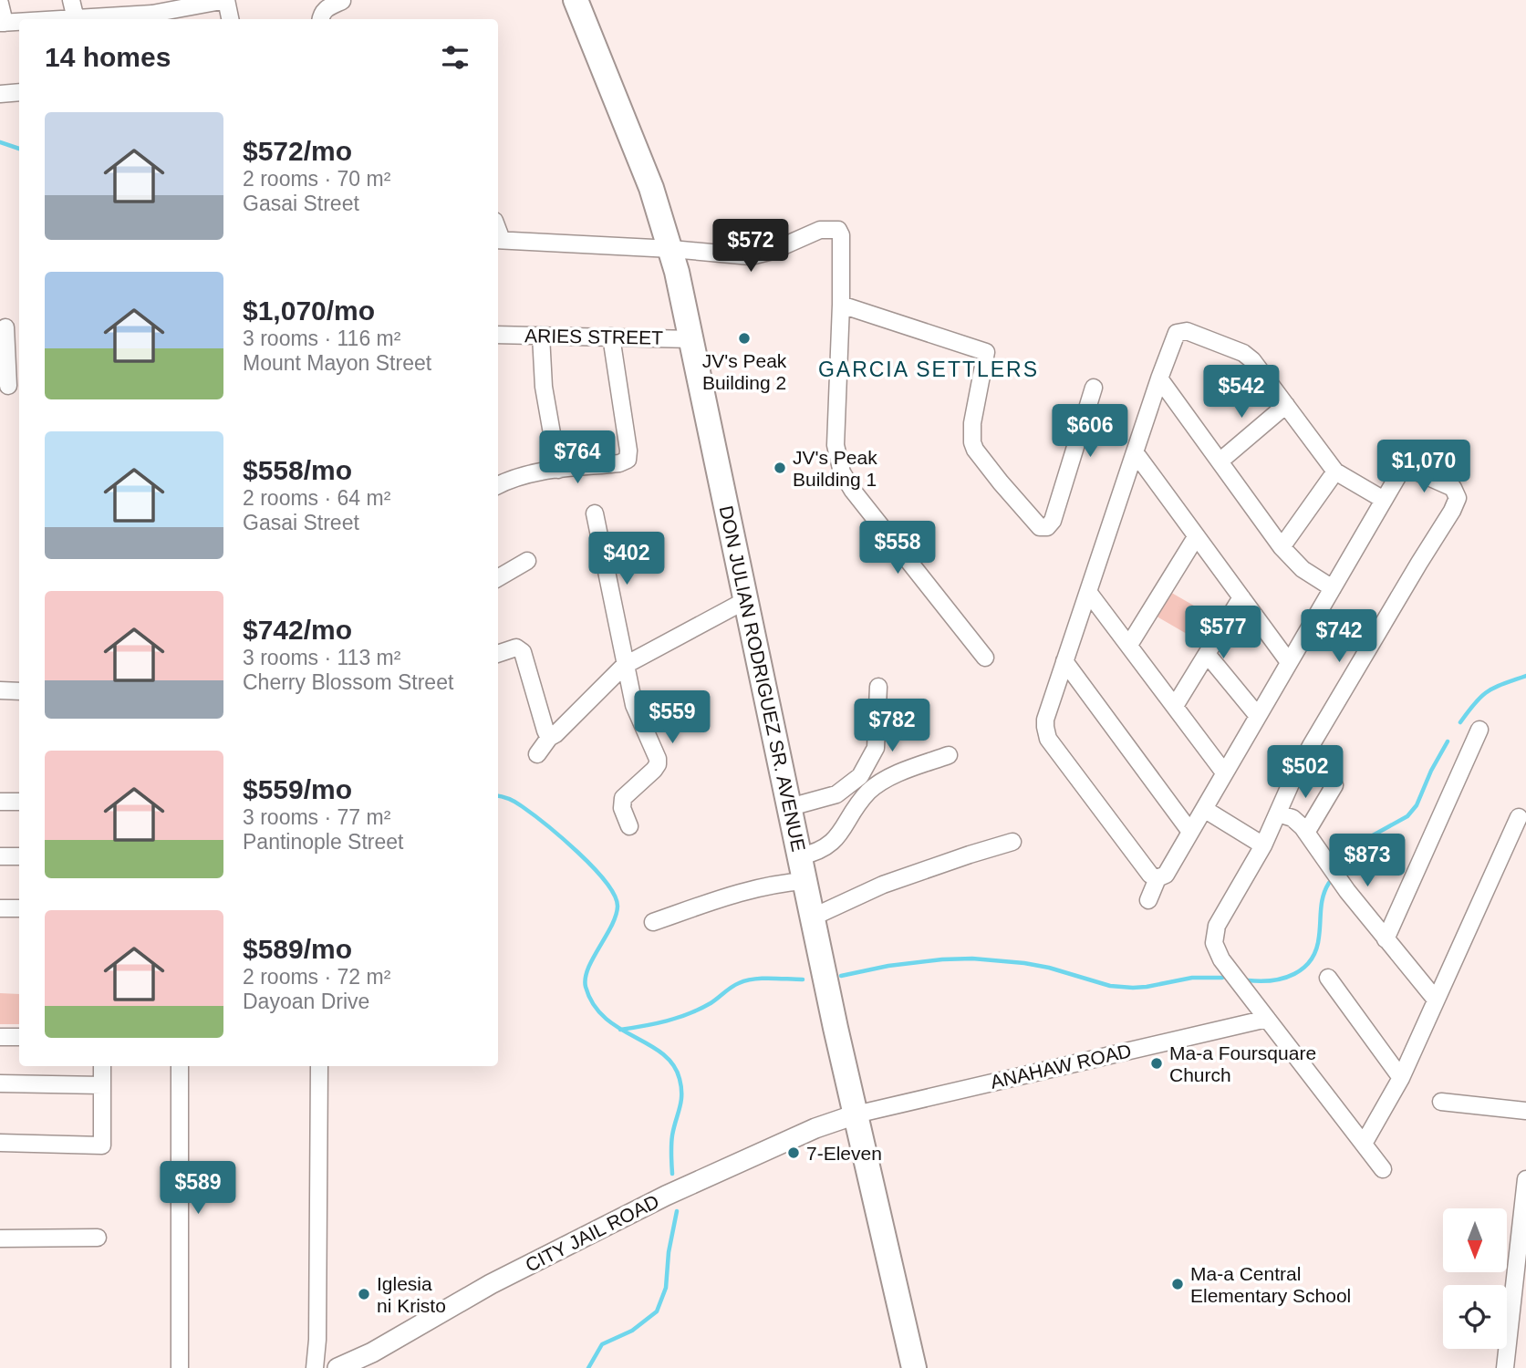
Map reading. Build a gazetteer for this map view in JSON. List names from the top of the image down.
{
  "streets": {
    "main road": ["DON JULIAN RODRIGUEZ SR. AVENUE"],
    "street": ["ARIES STREET", "ANAHAW ROAD", "CITY JAIL ROAD"]
  },
  "crossings": [
    ["ARIES STREET", "DON JULIAN RODRIGUEZ SR. AVENUE"],
    ["DON JULIAN RODRIGUEZ SR. AVENUE", "ANAHAW ROAD"],
    ["DON JULIAN RODRIGUEZ SR. AVENUE", "CITY JAIL ROAD"],
    ["ANAHAW ROAD", "CITY JAIL ROAD"]
  ],
  "districts": ["GARCIA SETTLERS"],
  "places": [
    "JV's Peak Building 2",
    "JV's Peak Building 1",
    "Ma-a Foursquare Church",
    "7-Eleven",
    "Ma-a Central Elementary School",
    "Iglesia ni Kristo"
  ],
  "north": "bottom",
  "page": {
    "heading": "14 homes",
    "list": [
      {
        "name": "$572/mo",
        "note": "2 rooms · 70 m² · Gasai Street"
      },
      {
        "name": "$1,070/mo",
        "note": "3 rooms · 116 m² · Mount Mayon Street"
      },
      {
        "name": "$558/mo",
        "note": "2 rooms · 64 m² · Gasai Street"
      },
      {
        "name": "$742/mo",
        "note": "3 rooms · 113 m² · Cherry Blossom Street"
      },
      {
        "name": "$559/mo",
        "note": "3 rooms · 77 m² · Pantinople Street"
      },
      {
        "name": "$589/mo",
        "note": "2 rooms · 72 m² · Dayoan Drive"
      }
    ],
    "price": [
      "$572",
      "$542",
      "$606",
      "$764",
      "$1,070",
      "$558",
      "$402",
      "$577",
      "$742",
      "$559",
      "$782",
      "$502",
      "$873",
      "$589"
    ]
  }
}
